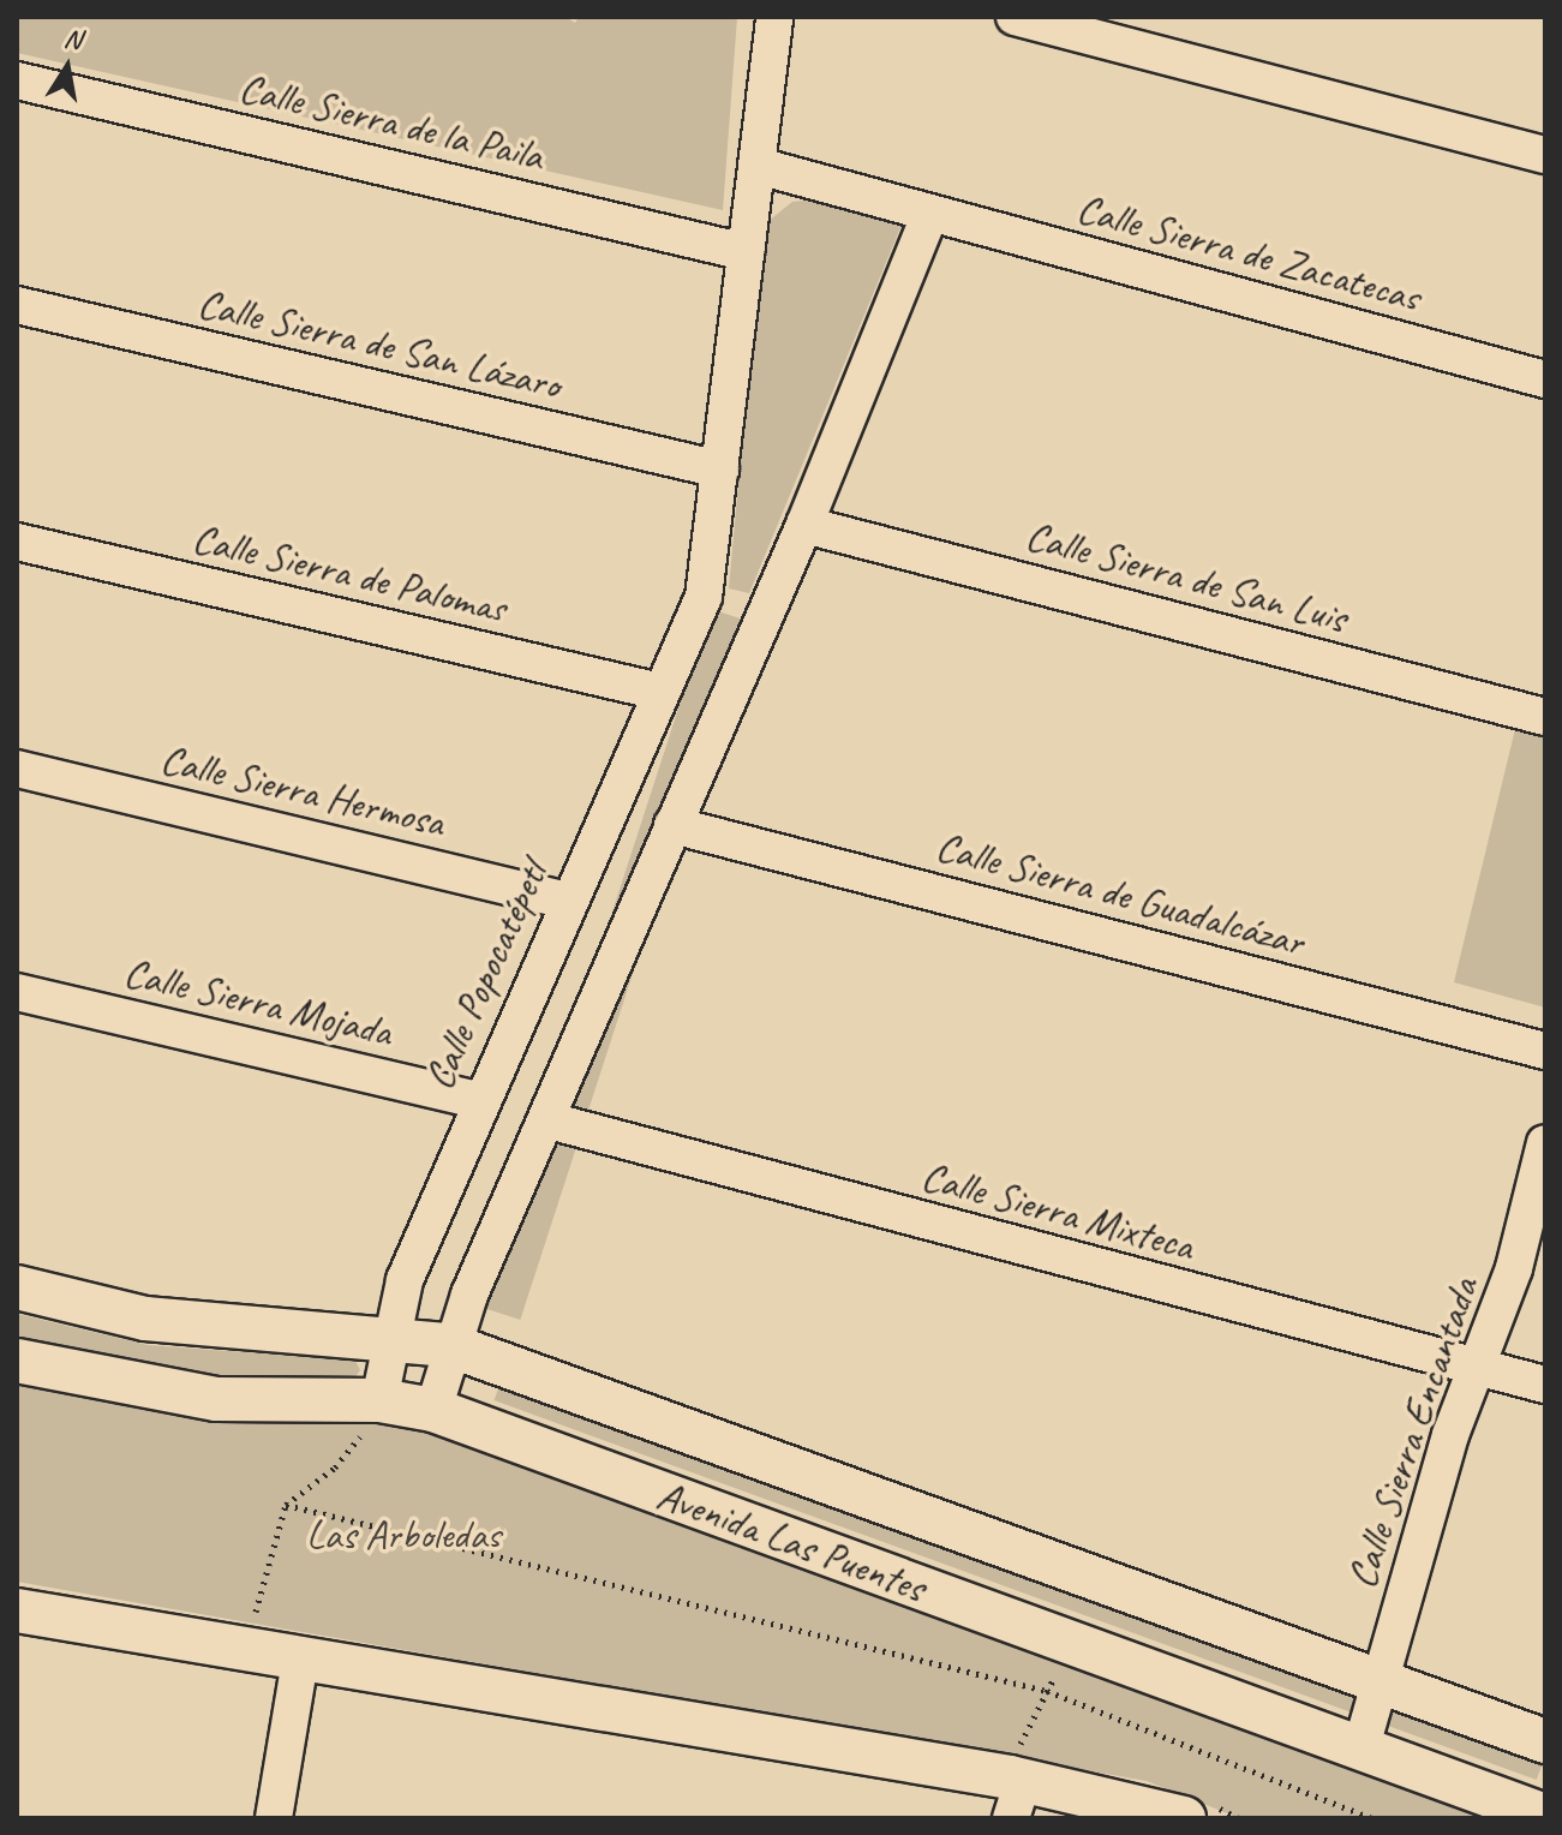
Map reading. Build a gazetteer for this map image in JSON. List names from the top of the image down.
{
  "streets": {
    "street": [
      "Calle Sierra de la Paila",
      "Calle Sierra de Zacatecas",
      "Calle Sierra de San Lázaro",
      "Calle Sierra de Palomas",
      "Calle Sierra de San Luis",
      "Calle Sierra Hermosa",
      "Calle Sierra de Guadalcázar",
      "Calle Popocatépetl",
      "Calle Sierra Mojada",
      "Calle Sierra Mixteca",
      "Calle Sierra Encantada",
      "Avenida Las Puentes"
    ]
  },
  "crossings": [
    ["Calle Sierra de la Paila", "Calle Popocatépetl"],
    ["Calle Sierra de San Lázaro", "Calle Popocatépetl"],
    ["Calle Sierra de Palomas", "Calle Popocatépetl"],
    ["Calle Sierra Hermosa", "Calle Popocatépetl"],
    ["Calle Popocatépetl", "Calle Sierra Mojada"],
    ["Calle Popocatépetl", "Avenida Las Puentes"],
    ["Calle Sierra Mixteca", "Calle Sierra Encantada"],
    ["Calle Sierra Encantada", "Avenida Las Puentes"]
  ],
  "parks": ["Las Arboledas"],
  "north": "top"
}
